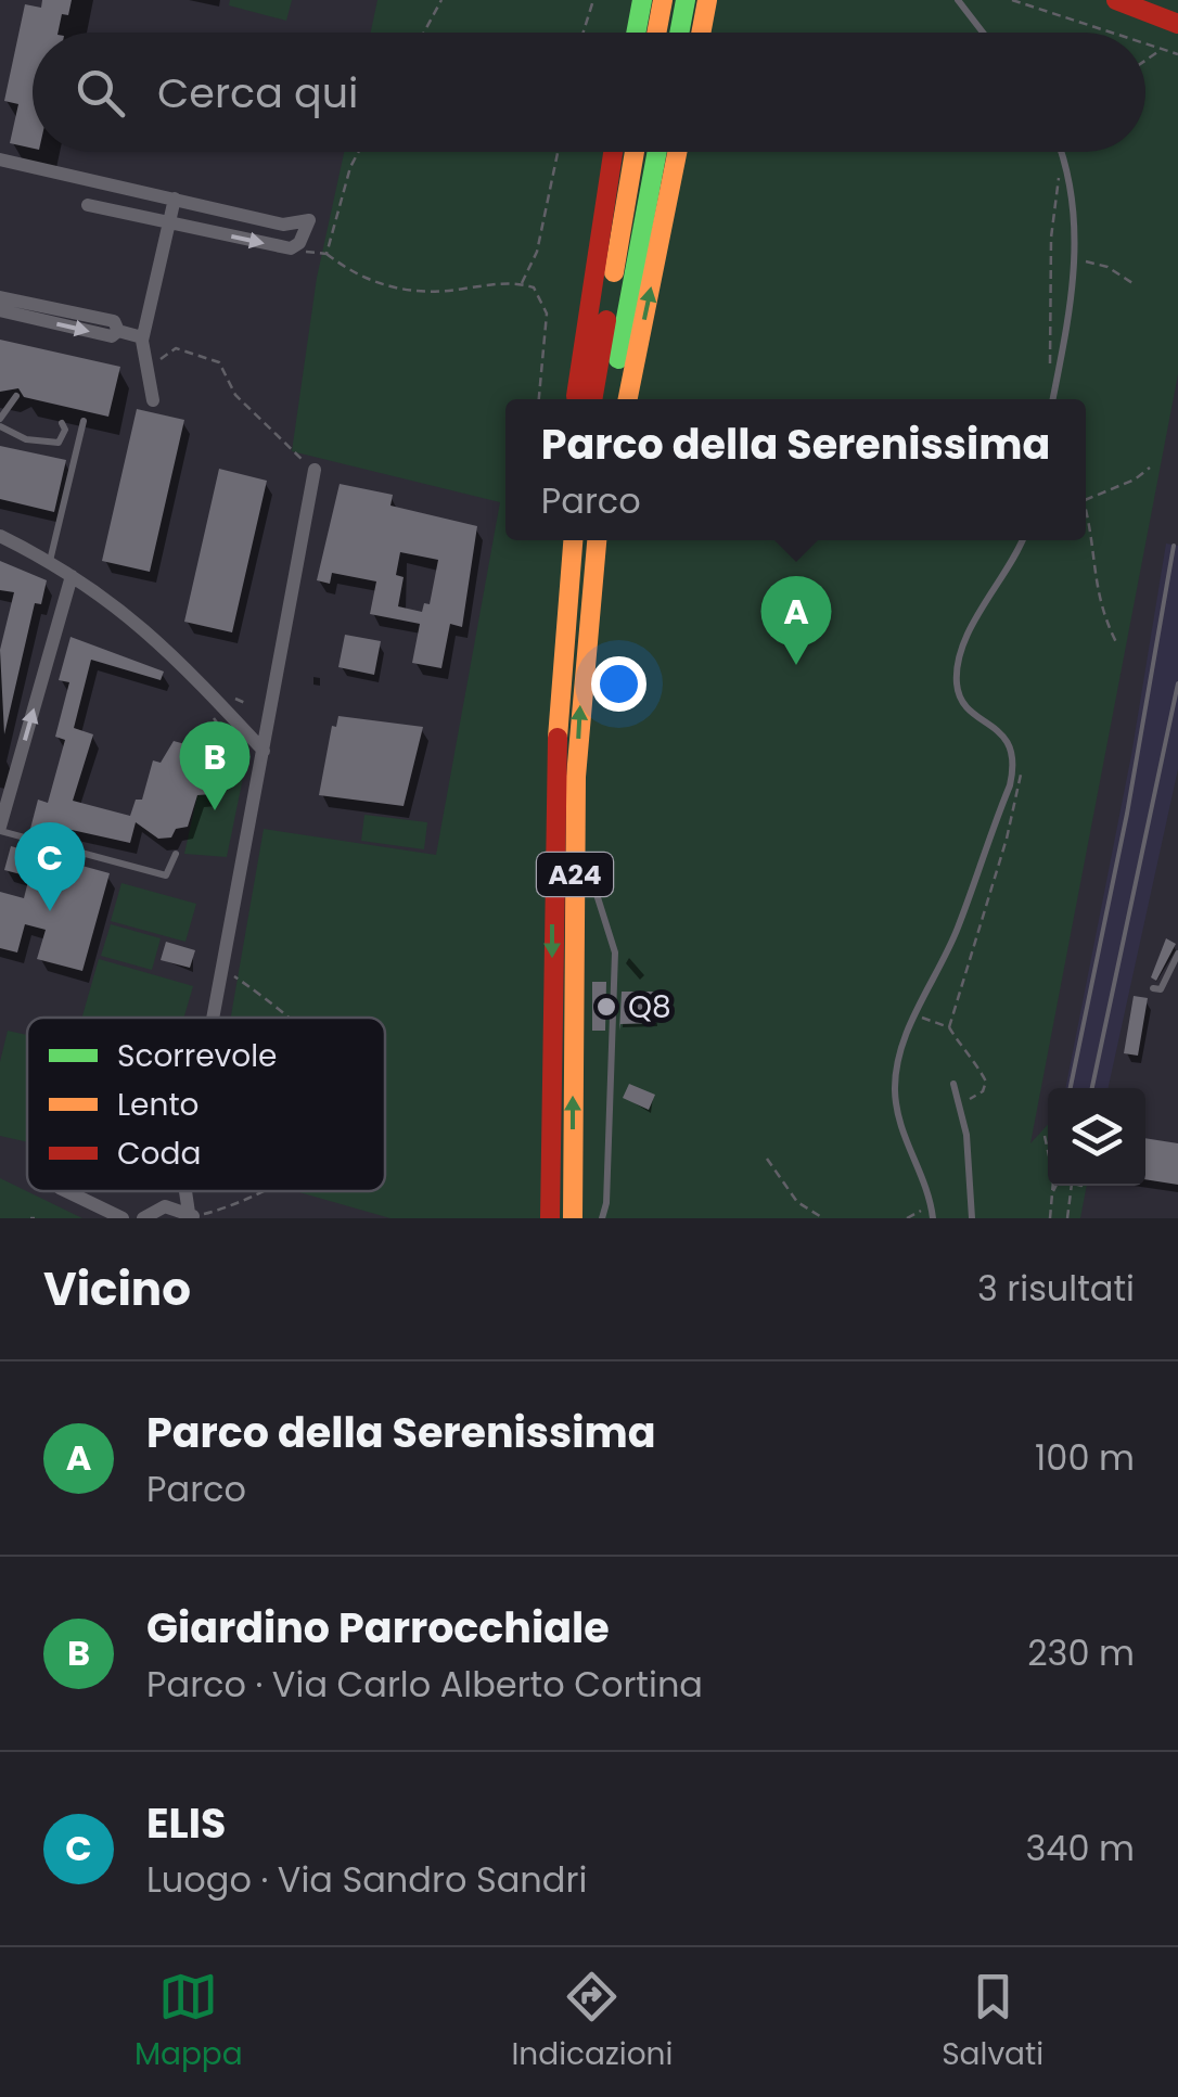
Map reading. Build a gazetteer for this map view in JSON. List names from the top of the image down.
{
  "streets": {
    "main road": ["A24"]
  },
  "places": ["Q8"],
  "legend": ["Scorrevole", "Lento", "Coda"],
  "page": {
    "search": "Cerca qui",
    "popup": ["Parco della Serenissima", "Parco"],
    "pins": ["A", "B", "C"],
    "heading": ["Vicino", "3 risultati"],
    "list": [
      {
        "mark": "A",
        "name": "Parco della Serenissima",
        "note": "Parco",
        "value": "100 m"
      },
      {
        "mark": "B",
        "name": "Giardino Parrocchiale",
        "note": "Parco · Via Carlo Alberto Cortina",
        "value": "230 m"
      },
      {
        "mark": "C",
        "name": "ELIS",
        "note": "Luogo · Via Sandro Sandri",
        "value": "340 m"
      }
    ],
    "nav": ["Mappa", "Indicazioni", "Salvati"]
  }
}
